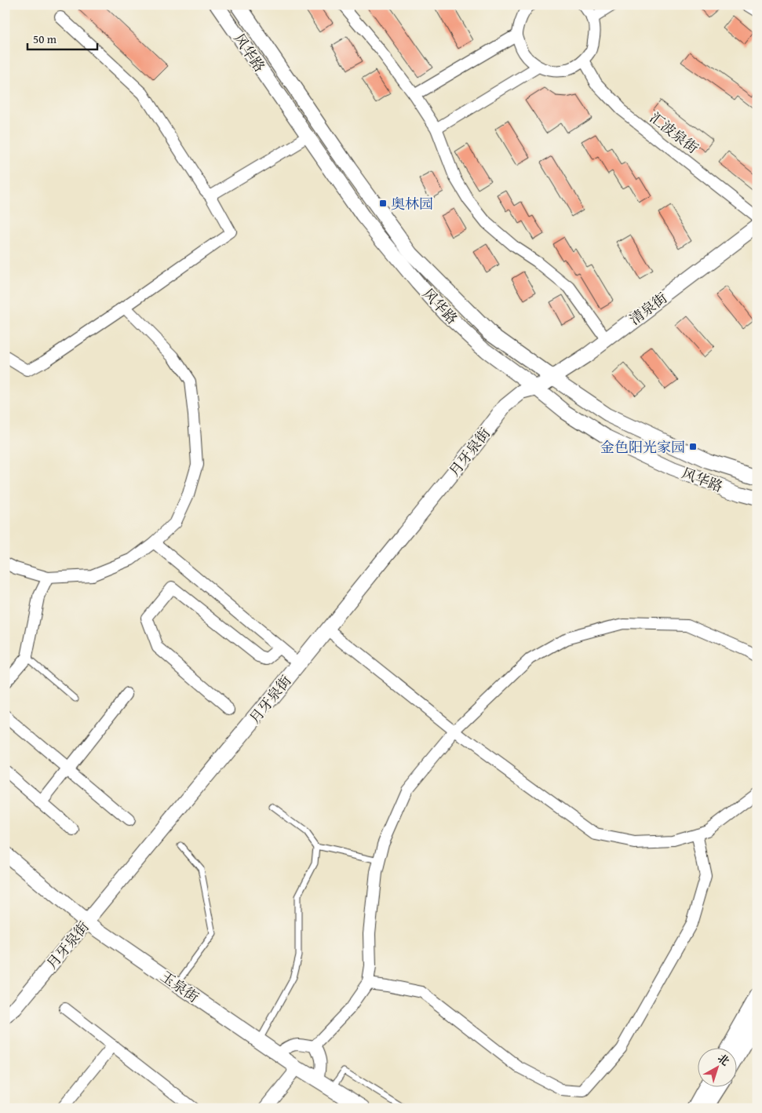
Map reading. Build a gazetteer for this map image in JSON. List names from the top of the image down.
{
  "streets": {
    "street": [
      "风华路",
      "汇波泉街",
      "清泉街",
      "月牙泉街",
      "玉泉街"
    ]
  },
  "crossings": [
    ["风华路", "清泉街"],
    ["风华路", "月牙泉街"],
    ["清泉街", "月牙泉街"],
    ["月牙泉街", "玉泉街"]
  ],
  "places": {
    "transit": ["奥林园", "金色阳光家园"]
  },
  "scale_bar": "50 m",
  "north": "top right"
}
